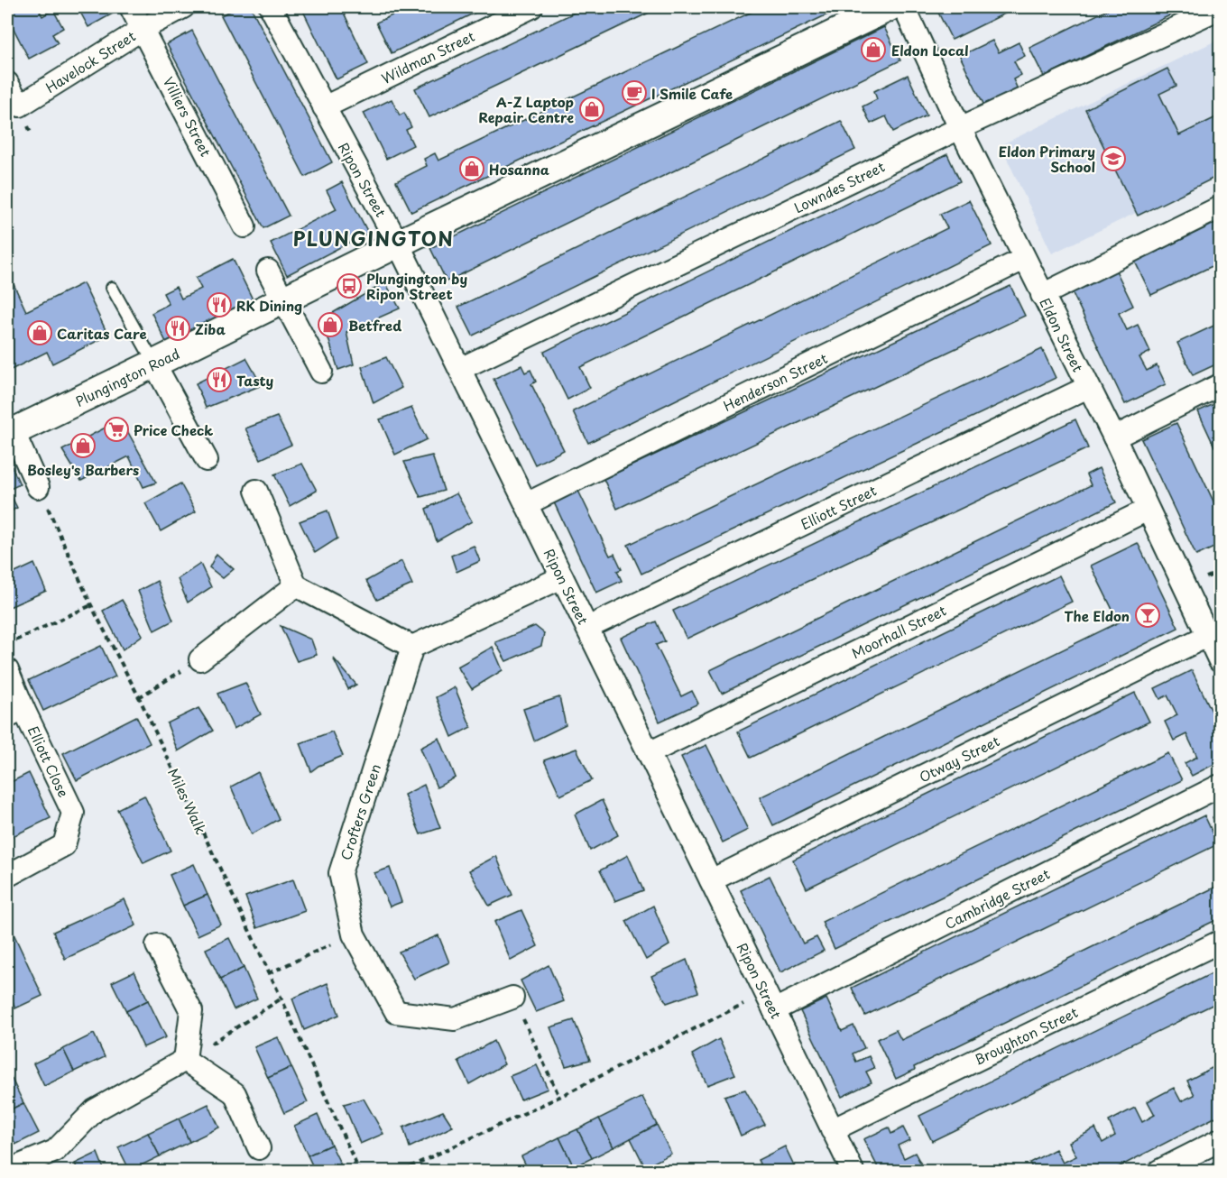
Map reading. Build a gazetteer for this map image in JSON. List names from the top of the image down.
{
  "streets": {
    "street": [
      "Wildman Street",
      "Havelock Street",
      "Villiers Street",
      "Ripon Street",
      "Lowndes Street",
      "Eldon Street",
      "Plungington Road",
      "Henderson Street",
      "Elliott Street",
      "Moorhall Street",
      "Otway Street",
      "Elliott Close",
      "Crofters Green",
      "Cambridge Street",
      "Broughton Street"
    ],
    "path": ["Miles Walk"]
  },
  "crossings": [
    ["Wildman Street", "Ripon Street"],
    ["Havelock Street", "Villiers Street"],
    ["Ripon Street", "Lowndes Street"],
    ["Ripon Street", "Plungington Road"],
    ["Ripon Street", "Henderson Street"],
    ["Ripon Street", "Elliott Street"],
    ["Ripon Street", "Moorhall Street"],
    ["Ripon Street", "Otway Street"],
    ["Ripon Street", "Cambridge Street"],
    ["Ripon Street", "Broughton Street"],
    ["Lowndes Street", "Eldon Street"],
    ["Eldon Street", "Henderson Street"],
    ["Eldon Street", "Elliott Street"],
    ["Eldon Street", "Moorhall Street"],
    ["Eldon Street", "Otway Street"]
  ],
  "districts": ["PLUNGINGTON"],
  "places": {
    "shop": [
      "Eldon Local",
      "A-Z Laptop Repair Centre",
      "Hosanna",
      "Betfred",
      "Caritas Care",
      "Bosley's Barbers"
    ],
    "cafe": ["I Smile Cafe"],
    "school or university": ["Eldon Primary School"],
    "bus stop": ["Plungington by Ripon Street"],
    "restaurant": ["RK Dining", "Ziba", "Tasty"],
    "supermarket": ["Price Check"],
    "bar": ["The Eldon"]
  }
}
